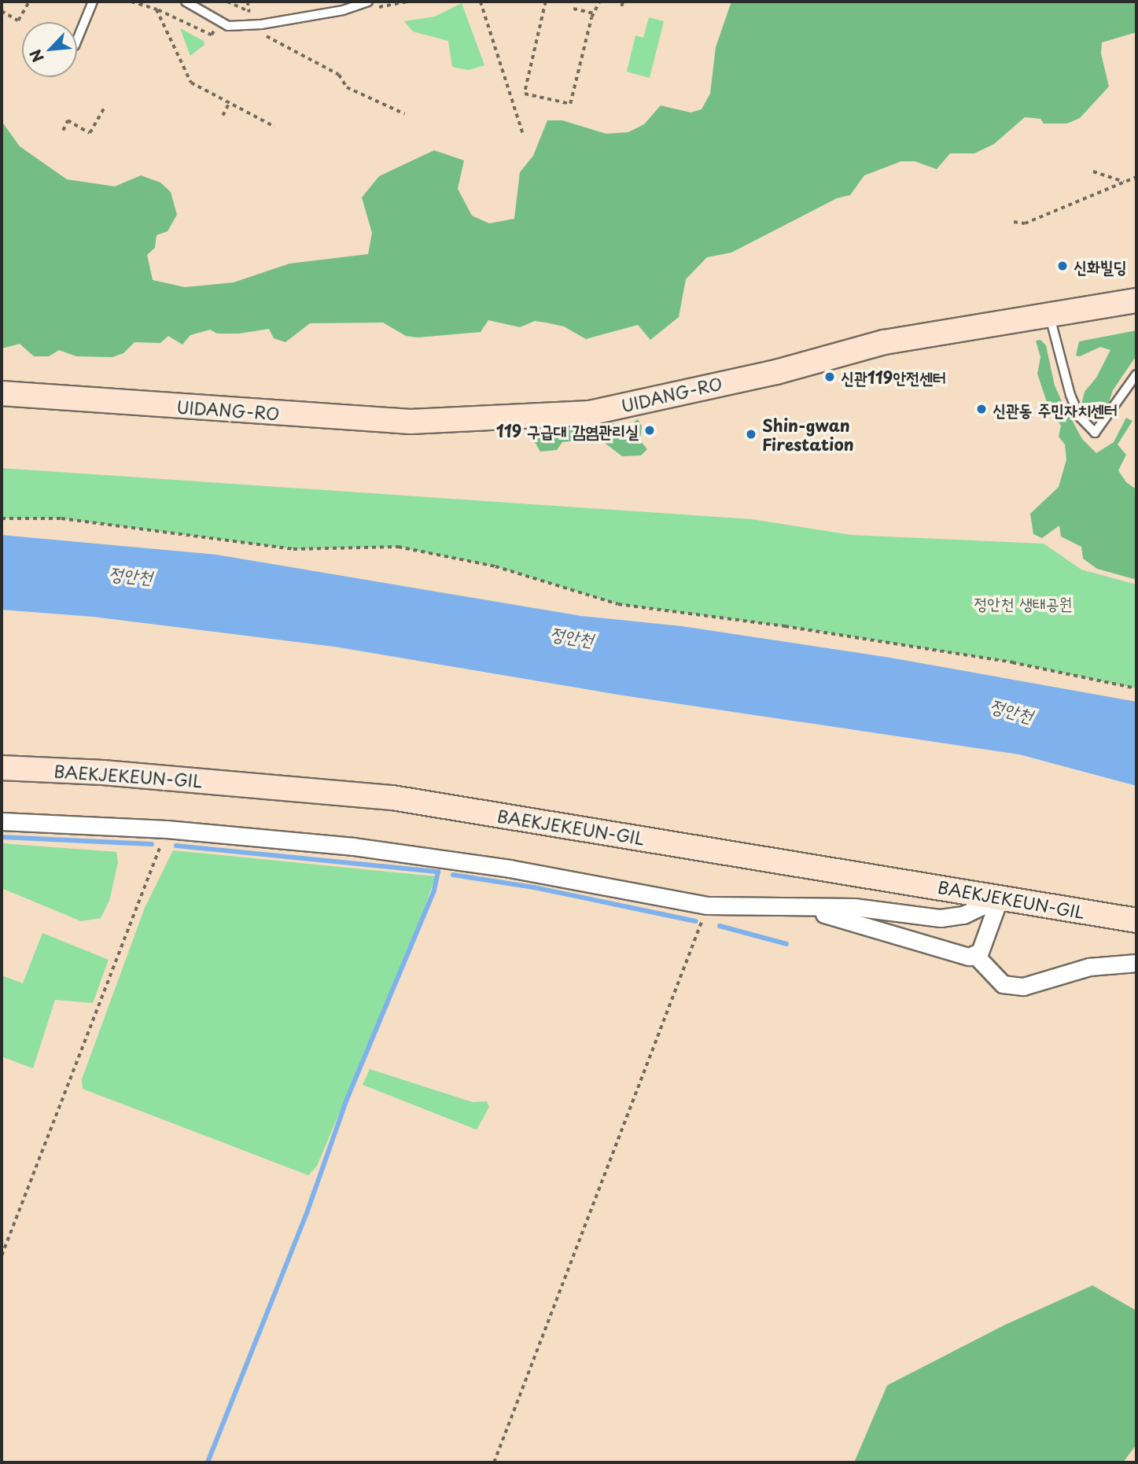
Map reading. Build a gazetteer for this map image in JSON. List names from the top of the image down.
{
  "streets": {
    "main road": ["UIDANG-RO", "BAEKJEKEUN-GIL"]
  },
  "water": ["정안천"],
  "parks": ["정안천 생태공원"],
  "places": [
    "신화빌딩",
    "신관119안전센터",
    "신관동 주민자치센터",
    "119 구급대 감염관리실",
    "Shin-gwan Firestation"
  ],
  "north": "bottom left"
}
